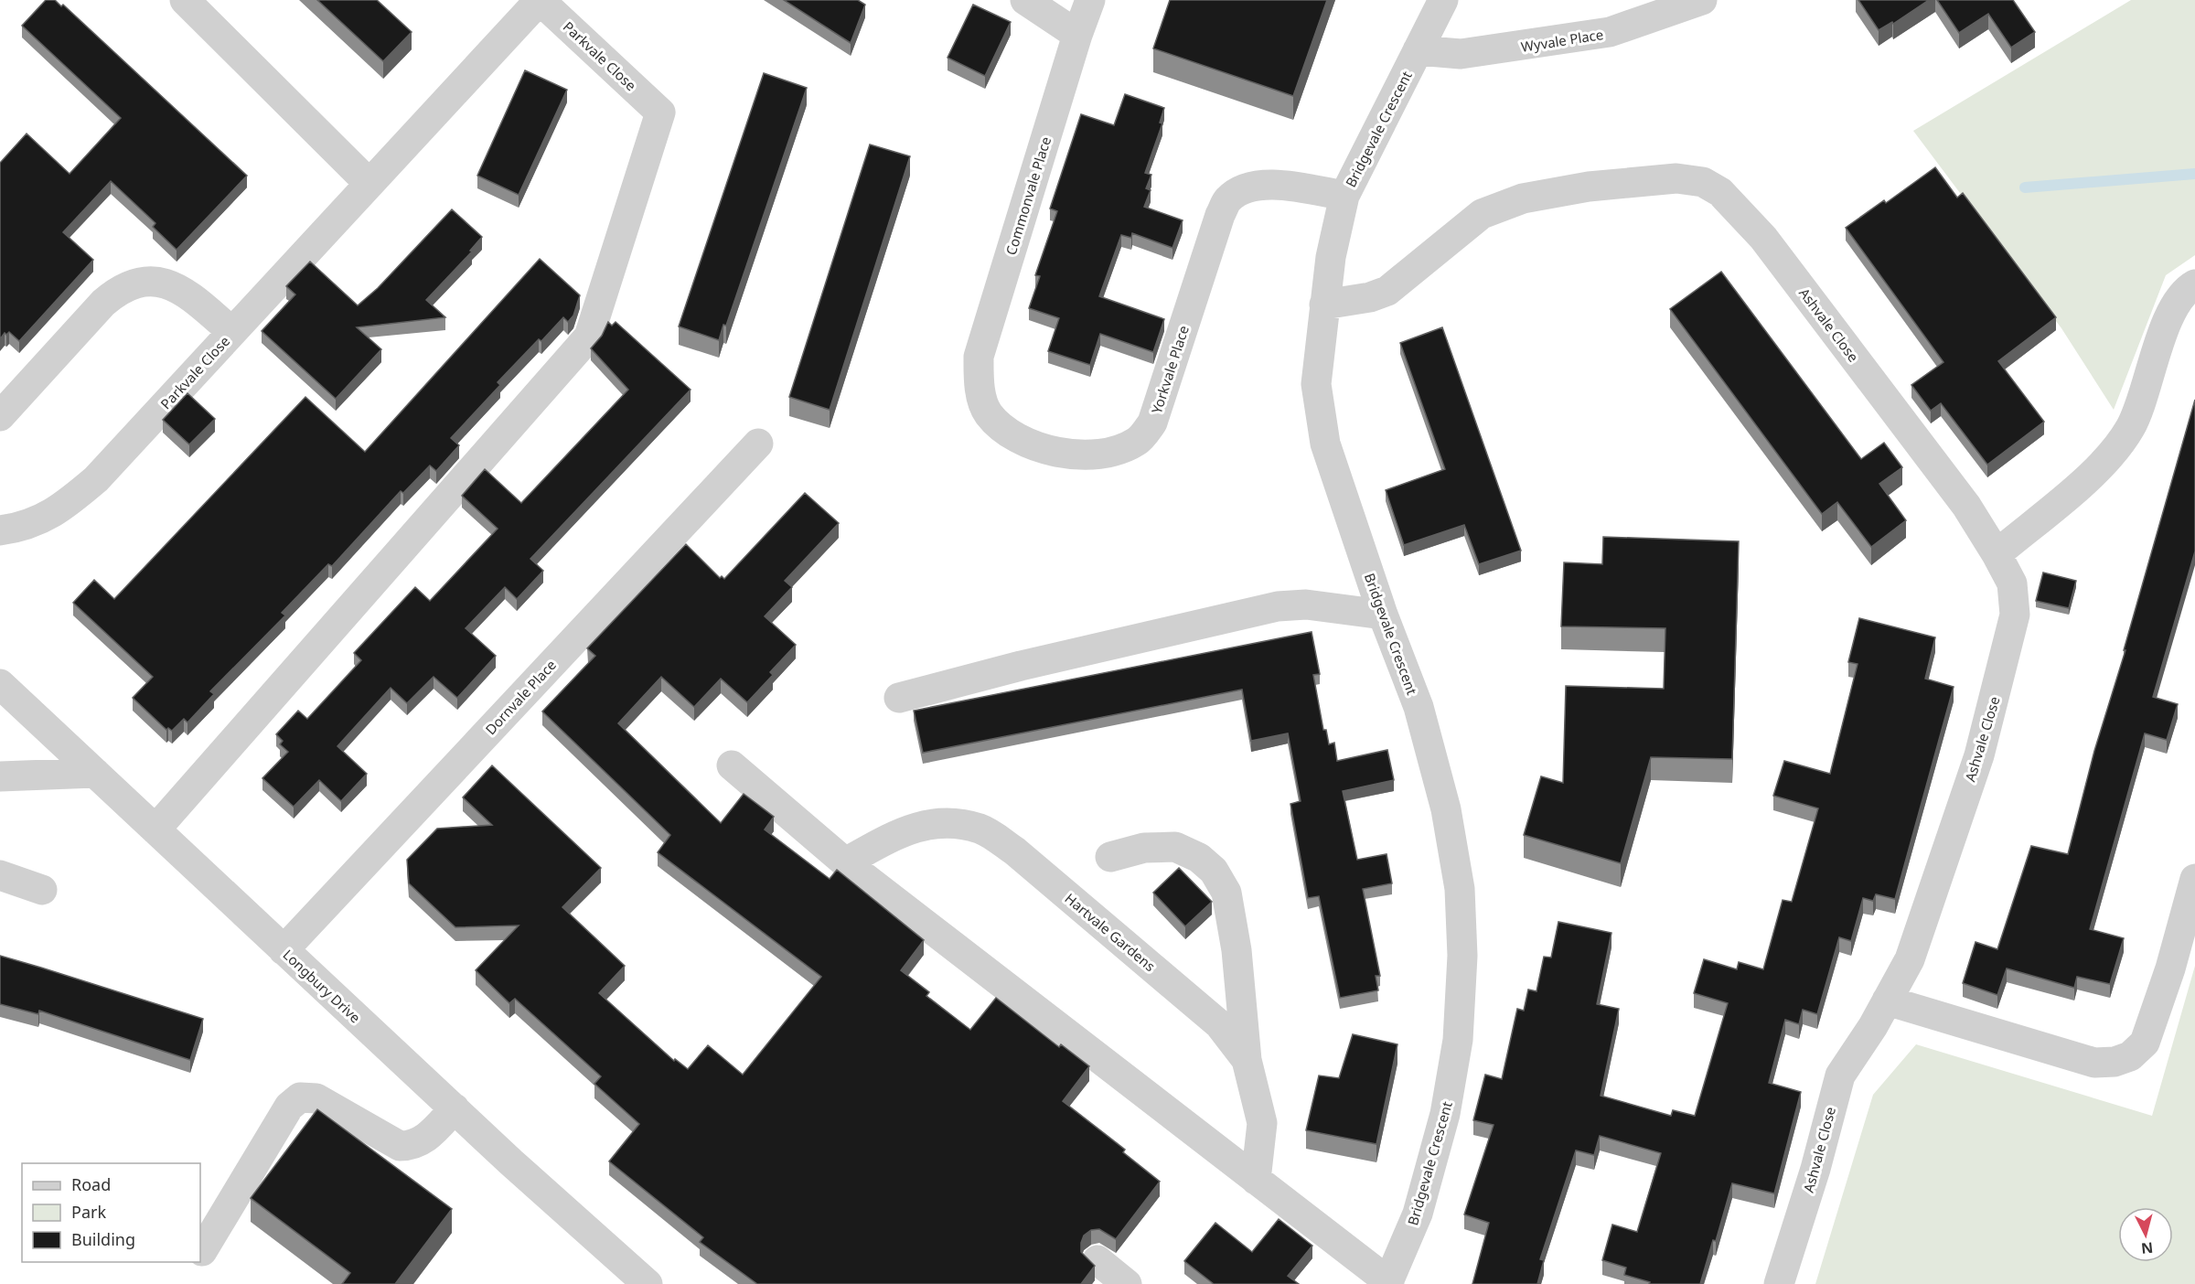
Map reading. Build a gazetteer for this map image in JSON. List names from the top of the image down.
{
  "streets": {
    "street": [
      "Wyvale Place",
      "Parkvale Close",
      "Bridgevale Crescent",
      "Commonvale Place",
      "Ashvale Close",
      "Yorkvale Place",
      "Dornvale Place",
      "Hartvale Gardens",
      "Longbury Drive"
    ]
  },
  "crossings": [
    ["Wyvale Place", "Bridgevale Crescent"],
    ["Parkvale Close", "Longbury Drive"],
    ["Bridgevale Crescent", "Ashvale Close"],
    ["Bridgevale Crescent", "Yorkvale Place"],
    ["Commonvale Place", "Yorkvale Place"],
    ["Dornvale Place", "Longbury Drive"]
  ],
  "legend": ["Road", "Park", "Building"],
  "north": "bottom"
}
